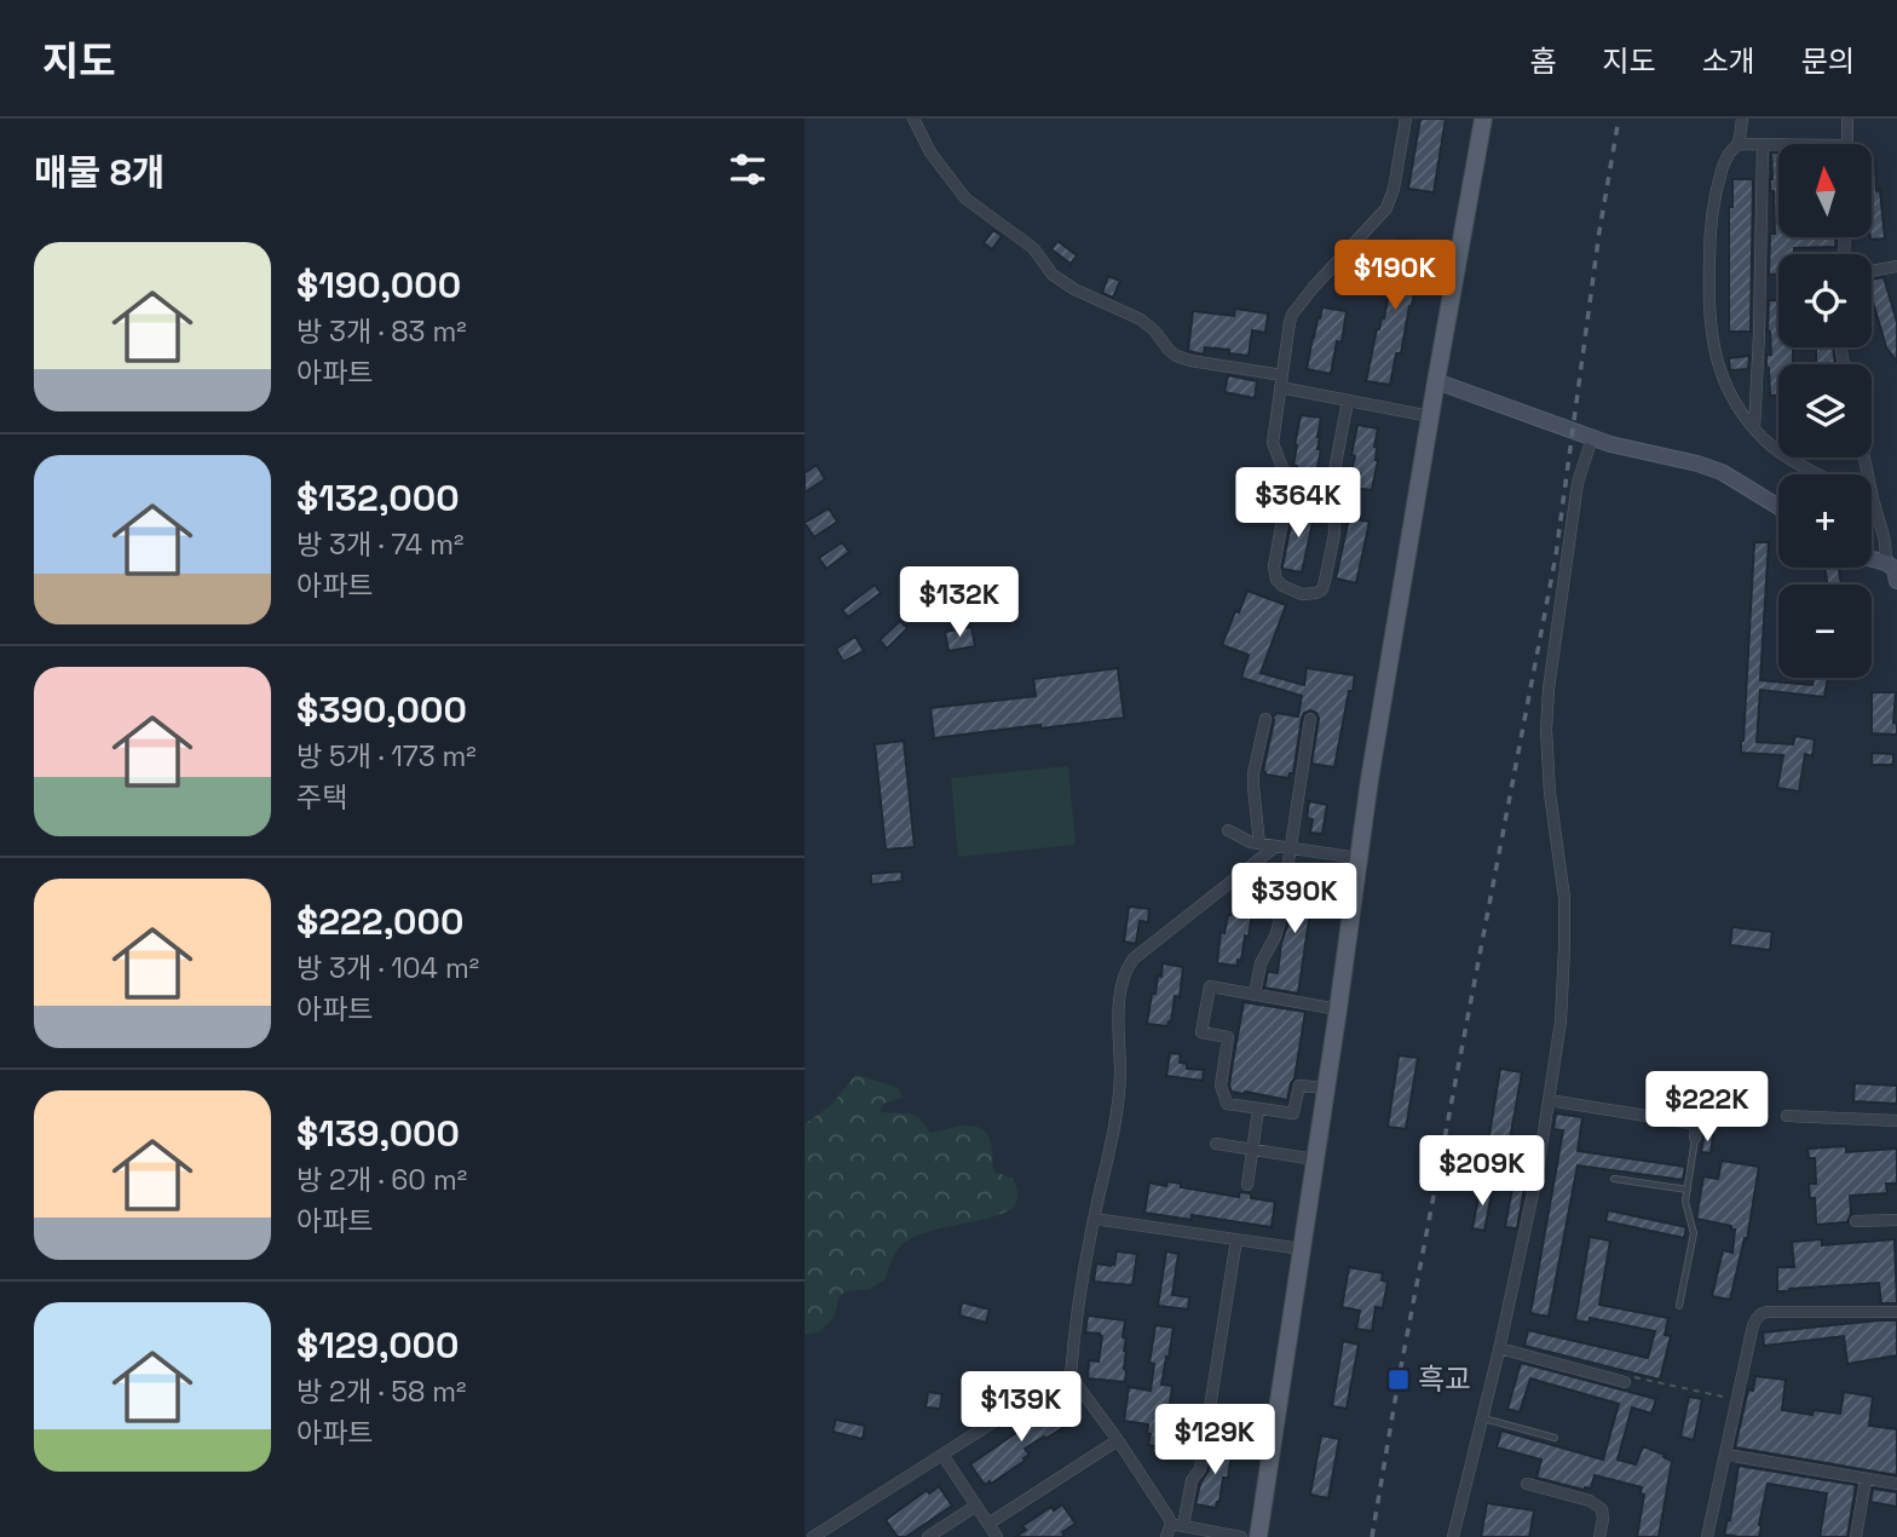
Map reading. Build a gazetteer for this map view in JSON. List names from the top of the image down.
{
  "places": {
    "transit": ["흑교"]
  },
  "north": "top",
  "page": {
    "header": "지도",
    "nav": [
      "홈",
      "지도",
      "소개",
      "문의"
    ],
    "heading": "매물 8개",
    "map_buttons": ["+", "−"],
    "list": [
      {
        "name": "$190,000",
        "note": "방 3개 · 83 m² · 아파트"
      },
      {
        "name": "$132,000",
        "note": "방 3개 · 74 m² · 아파트"
      },
      {
        "name": "$390,000",
        "note": "방 5개 · 173 m² · 주택"
      },
      {
        "name": "$222,000",
        "note": "방 3개 · 104 m² · 아파트"
      },
      {
        "name": "$139,000",
        "note": "방 2개 · 60 m² · 아파트"
      },
      {
        "name": "$129,000",
        "note": "방 2개 · 58 m² · 아파트"
      }
    ],
    "price": [
      "$190K",
      "$364K",
      "$132K",
      "$390K",
      "$222K",
      "$209K",
      "$139K",
      "$129K"
    ]
  }
}
